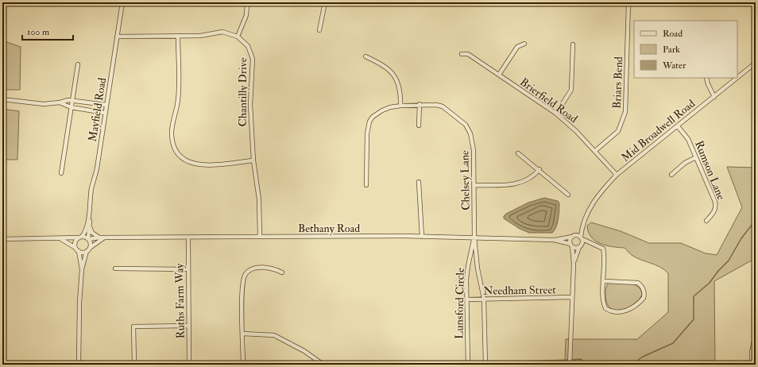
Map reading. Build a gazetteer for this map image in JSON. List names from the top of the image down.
{
  "streets": {
    "street": [
      "Briars Bend",
      "Chantilly Drive",
      "Brierfield Road",
      "Mayfield Road",
      "Mid Broadwell Road",
      "Rumson Lane",
      "Chelsey Lane",
      "Bethany Road",
      "Needham Street",
      "Ruths Farm Way",
      "Lunsford Circle"
    ]
  },
  "crossings": [
    ["Briars Bend", "Brierfield Road"],
    ["Chantilly Drive", "Mayfield Road"],
    ["Chantilly Drive", "Bethany Road"],
    ["Brierfield Road", "Mid Broadwell Road"],
    ["Mayfield Road", "Bethany Road"],
    ["Mid Broadwell Road", "Rumson Lane"],
    ["Mid Broadwell Road", "Bethany Road"],
    ["Chelsey Lane", "Bethany Road"],
    ["Chelsey Lane", "Lunsford Circle"],
    ["Bethany Road", "Ruths Farm Way"],
    ["Bethany Road", "Lunsford Circle"],
    ["Needham Street", "Lunsford Circle"]
  ],
  "legend": ["Road", "Park", "Water"],
  "scale_bar": "100 m"
}
